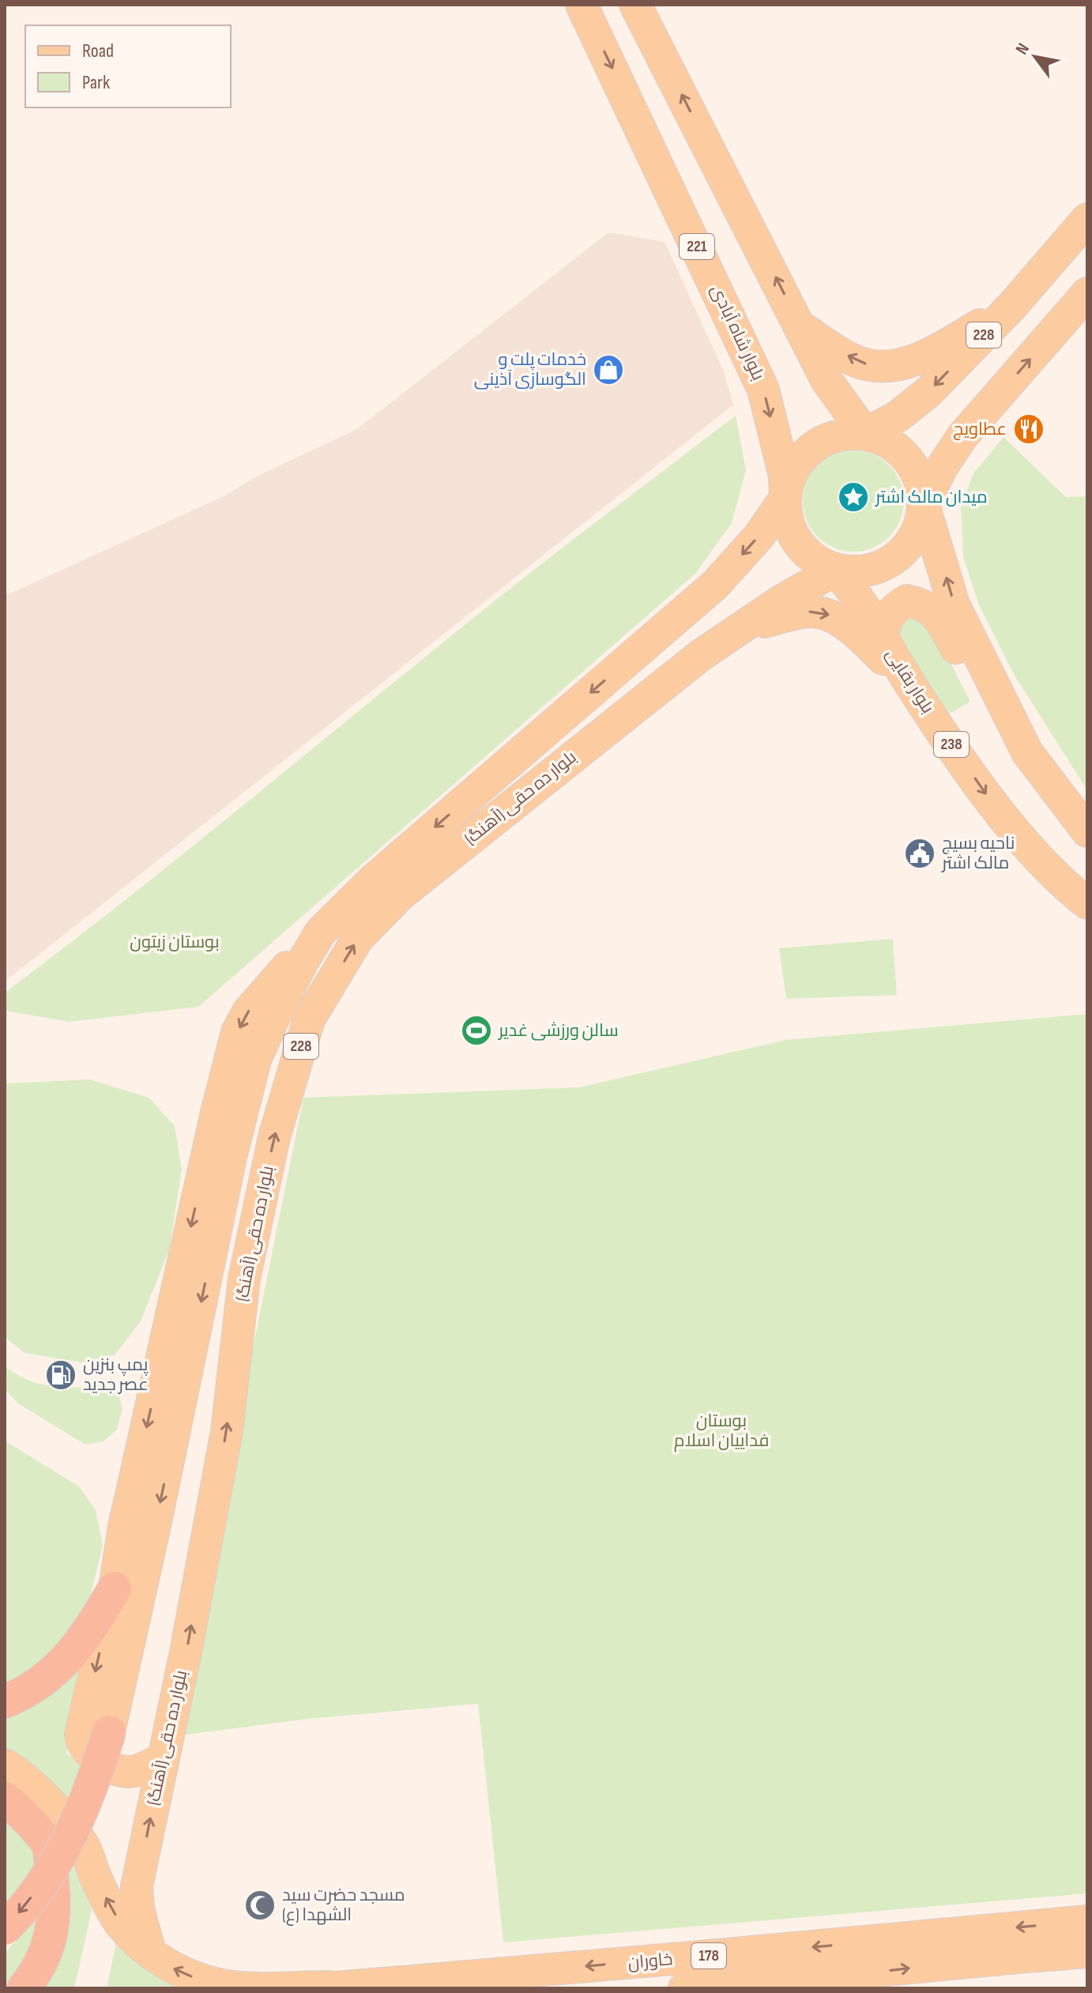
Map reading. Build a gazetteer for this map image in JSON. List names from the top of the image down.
{
  "streets": {
    "main road": [
      "221",
      "بلوار شاه آبادی",
      "228",
      "بلوار بقایی",
      "238",
      "بلوار ده حقی (آهنگ)",
      "178",
      "خاوران"
    ]
  },
  "crossings": [
    ["بلوار شاه آبادی", "228"],
    ["بلوار شاه آبادی", "بلوار بقایی"],
    ["بلوار شاه آبادی", "بلوار ده حقی (آهنگ)"],
    ["228", "بلوار بقایی"],
    ["228", "بلوار ده حقی (آهنگ)"],
    ["بلوار بقایی", "بلوار ده حقی (آهنگ)"]
  ],
  "parks": ["بوستان زیتون", "بوستان فداییان اسلام"],
  "places": {
    "shop": ["خدمات پلت و الگوسازی آذینی"],
    "restaurant": ["عطاویچ"],
    "place": ["میدان مالک اشتر"],
    "public building": ["ناحیه بسیج مالک اشتر"],
    "sports": ["سالن ورزشی غدیر"],
    "fuel station": ["پمپ بنزین عصر جدید"],
    "mosque": ["مسجد حضرت سید الشهدا (ع)"]
  },
  "legend": ["Road", "Park"],
  "north": "top left"
}
